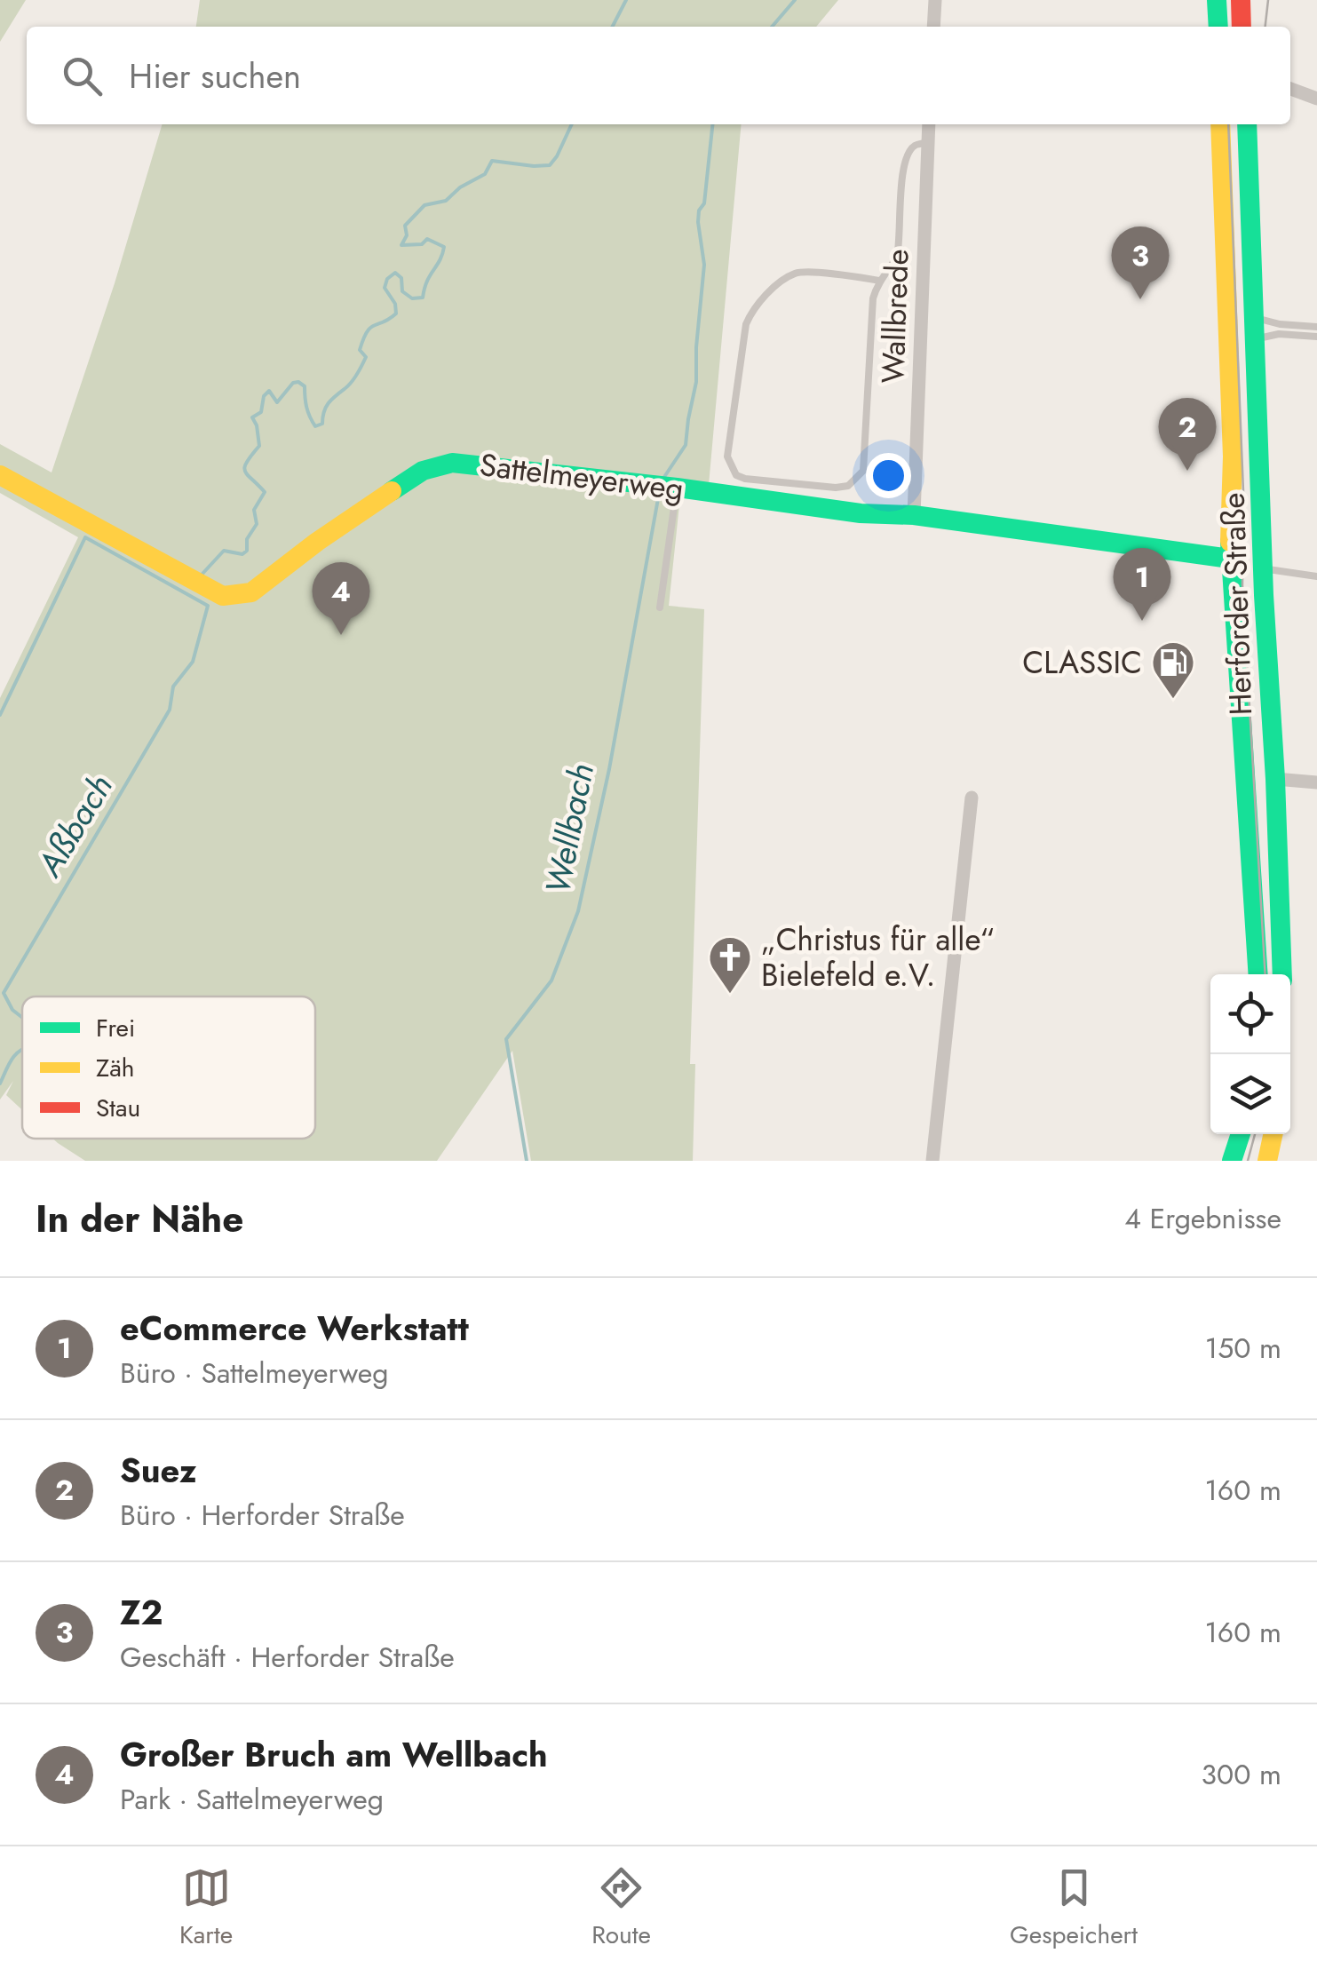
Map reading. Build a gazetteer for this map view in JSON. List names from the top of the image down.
{
  "streets": {
    "main road": ["Sattelmeyerweg", "Herforder Straße"],
    "street": ["Wallbrede"]
  },
  "crossings": [
    ["Wallbrede", "Sattelmeyerweg"],
    ["Sattelmeyerweg", "Herforder Straße"]
  ],
  "water": ["Aßbach", "Wellbach"],
  "places": {
    "fuel station": ["CLASSIC"],
    "church": ["„Christus für alle“ Bielefeld e.V."]
  },
  "legend": ["Frei", "Zäh", "Stau"],
  "page": {
    "search": "Hier suchen",
    "pins": [
      "3",
      "2",
      "1",
      "4"
    ],
    "heading": ["In der Nähe", "4 Ergebnisse"],
    "list": [
      {
        "mark": "1",
        "name": "eCommerce Werkstatt",
        "note": "Büro · Sattelmeyerweg",
        "value": "150 m"
      },
      {
        "mark": "2",
        "name": "Suez",
        "note": "Büro · Herforder Straße",
        "value": "160 m"
      },
      {
        "mark": "3",
        "name": "Z2",
        "note": "Geschäft · Herforder Straße",
        "value": "160 m"
      },
      {
        "mark": "4",
        "name": "Großer Bruch am Wellbach",
        "note": "Park · Sattelmeyerweg",
        "value": "300 m"
      }
    ],
    "nav": ["Karte", "Route", "Gespeichert"]
  }
}
